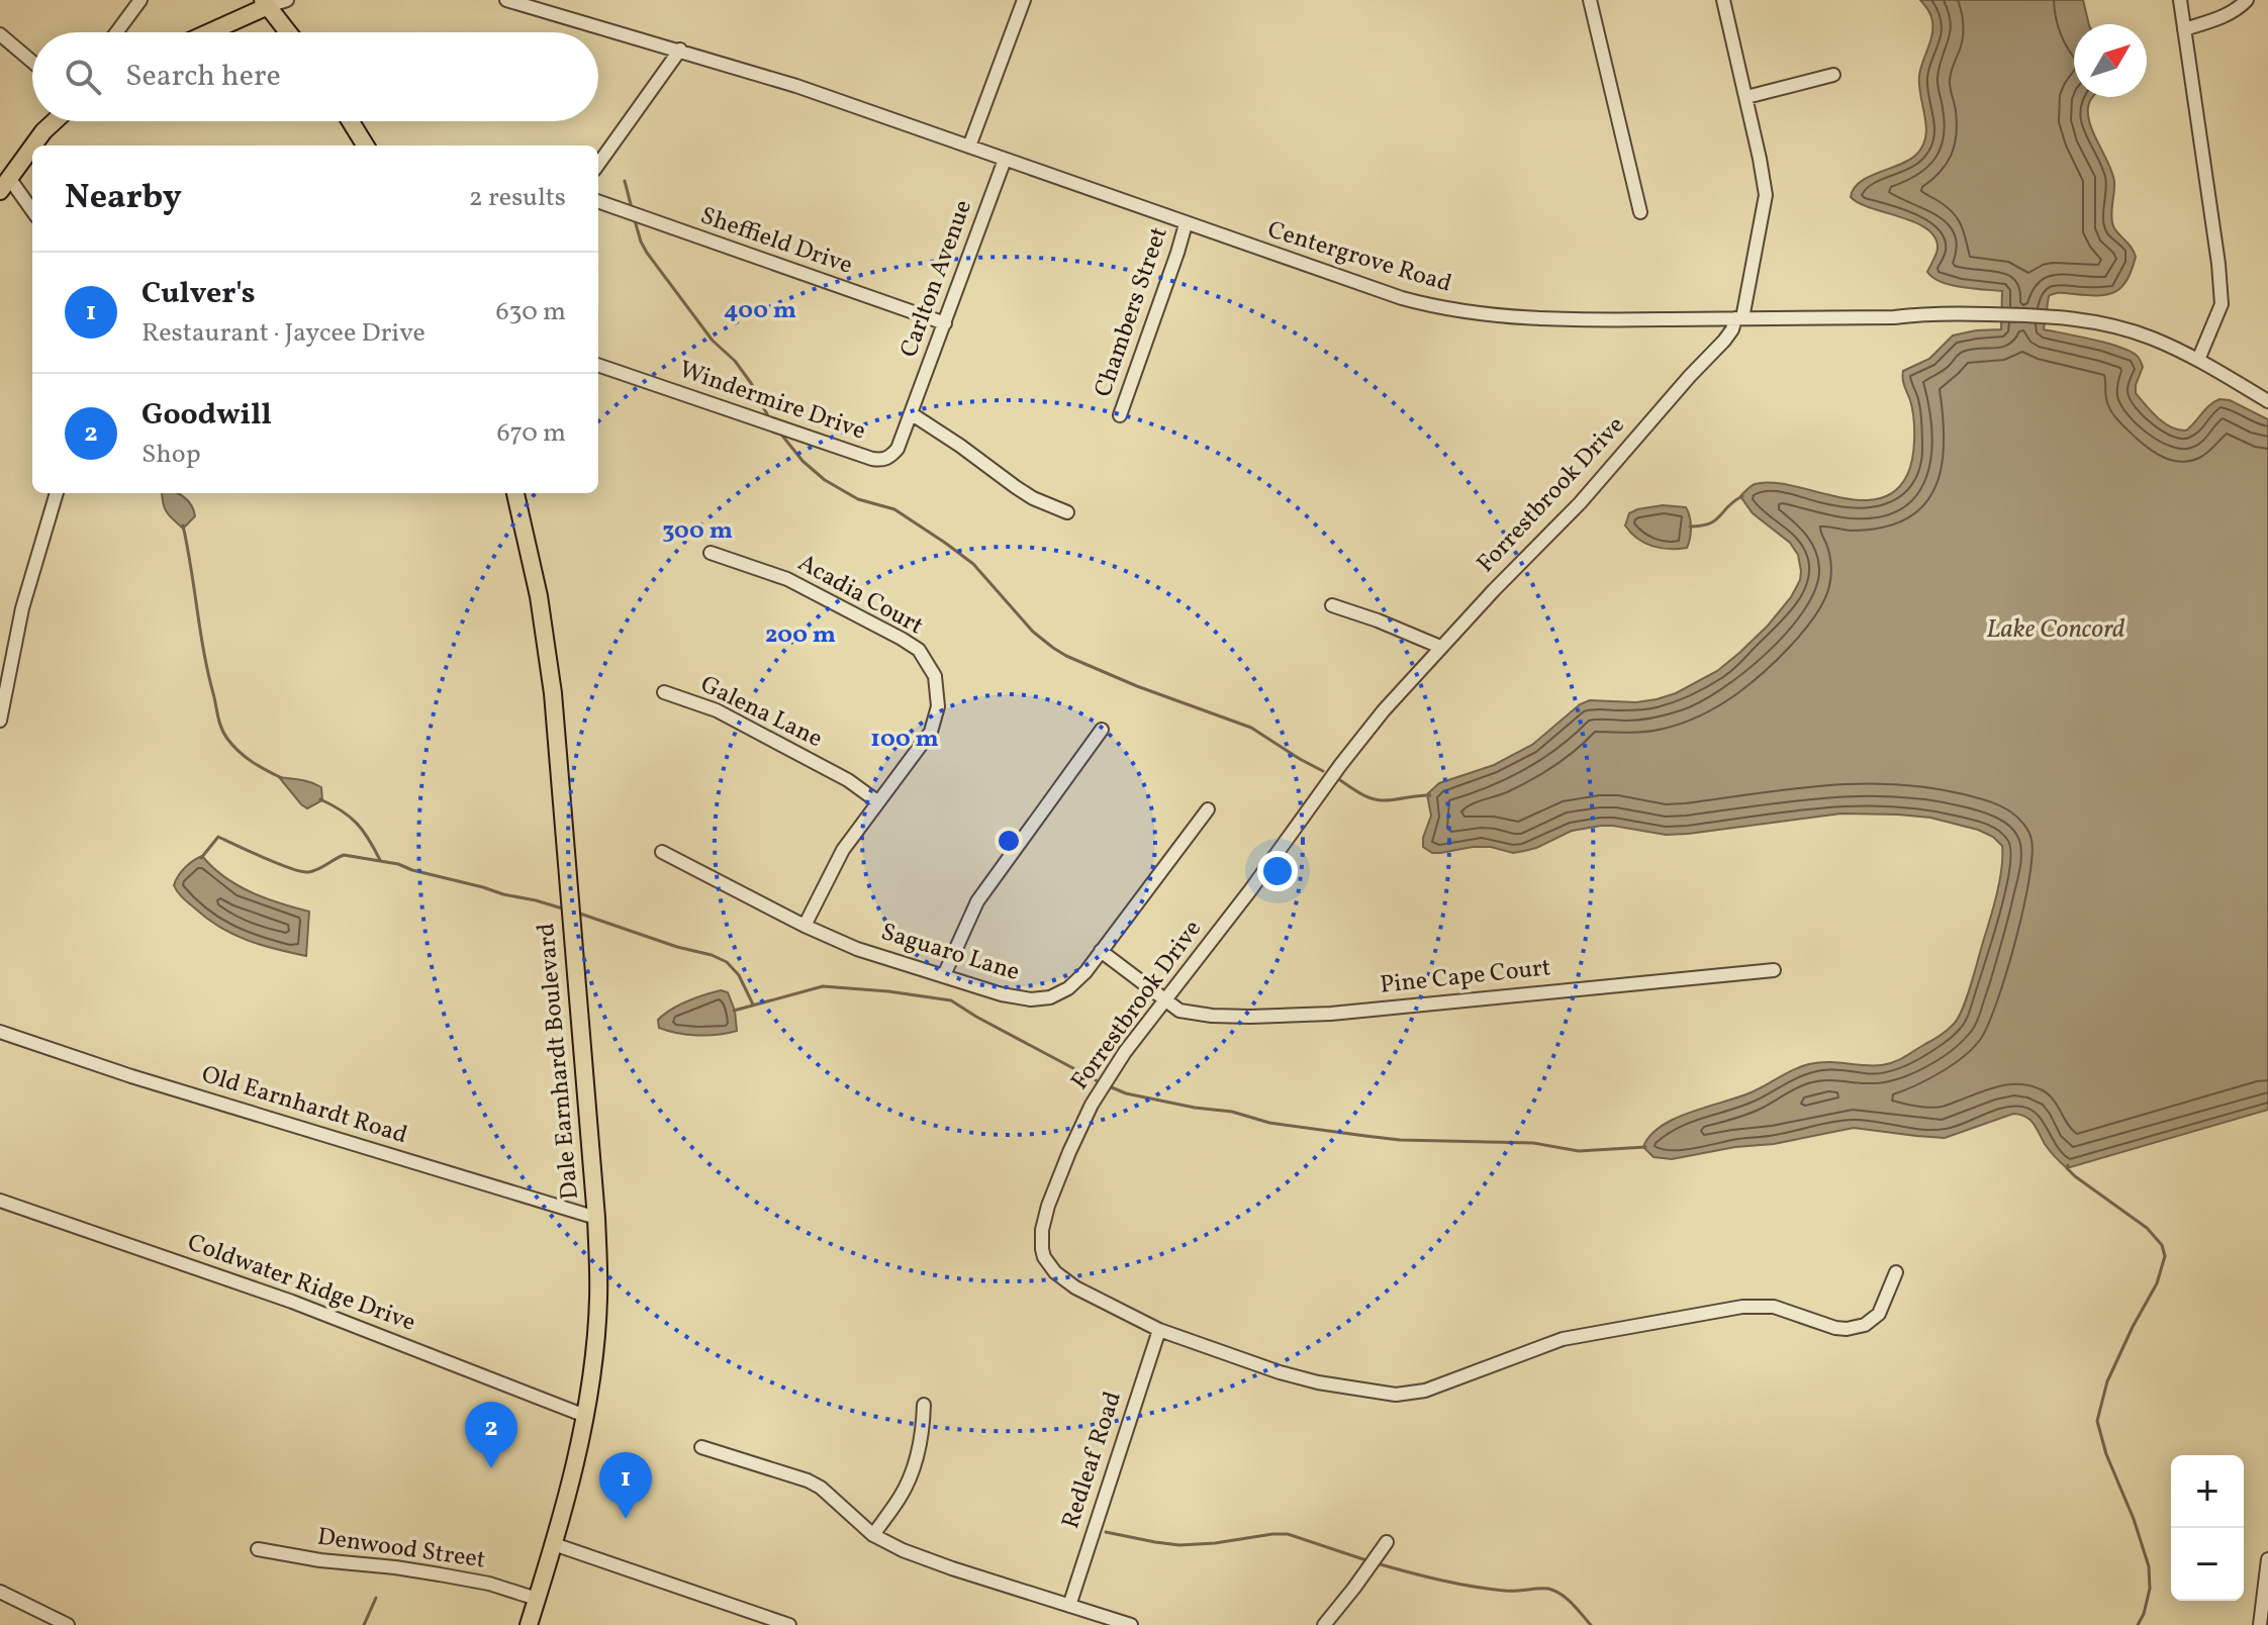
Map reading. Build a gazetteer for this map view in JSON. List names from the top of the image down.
{
  "streets": {
    "main road": ["Dale Earnhardt Boulevard"],
    "street": [
      "Sheffield Drive",
      "Centergrove Road",
      "Carlton Avenue",
      "Chambers Street",
      "Windermire Drive",
      "Forrestbrook Drive",
      "Acadia Court",
      "Galena Lane",
      "Saguaro Lane",
      "Pine Cape Court",
      "Old Earnhardt Road",
      "Coldwater Ridge Drive",
      "Redleaf Road",
      "Denwood Street"
    ]
  },
  "crossings": [
    ["Sheffield Drive", "Carlton Avenue"],
    ["Centergrove Road", "Carlton Avenue"],
    ["Centergrove Road", "Chambers Street"],
    ["Centergrove Road", "Forrestbrook Drive"],
    ["Carlton Avenue", "Windermire Drive"],
    ["Forrestbrook Drive", "Pine Cape Court"],
    ["Forrestbrook Drive", "Redleaf Road"],
    ["Acadia Court", "Galena Lane"],
    ["Acadia Court", "Saguaro Lane"],
    ["Saguaro Lane", "Pine Cape Court"],
    ["Dale Earnhardt Boulevard", "Old Earnhardt Road"],
    ["Dale Earnhardt Boulevard", "Coldwater Ridge Drive"],
    ["Dale Earnhardt Boulevard", "Denwood Street"]
  ],
  "water": ["Lake Concord"],
  "north": "top right",
  "page": {
    "search": "Search here",
    "heading": ["Nearby", "2 results"],
    "list": [
      {
        "mark": "1",
        "name": "Culver's",
        "note": "Restaurant · Jaycee Drive",
        "value": "630 m"
      },
      {
        "mark": "2",
        "name": "Goodwill",
        "note": "Shop",
        "value": "670 m"
      }
    ],
    "pins": ["2", "1"],
    "map_buttons": ["+", "−"]
  },
  "rings": [
    "400 m",
    "300 m",
    "200 m",
    "100 m"
  ]
}
